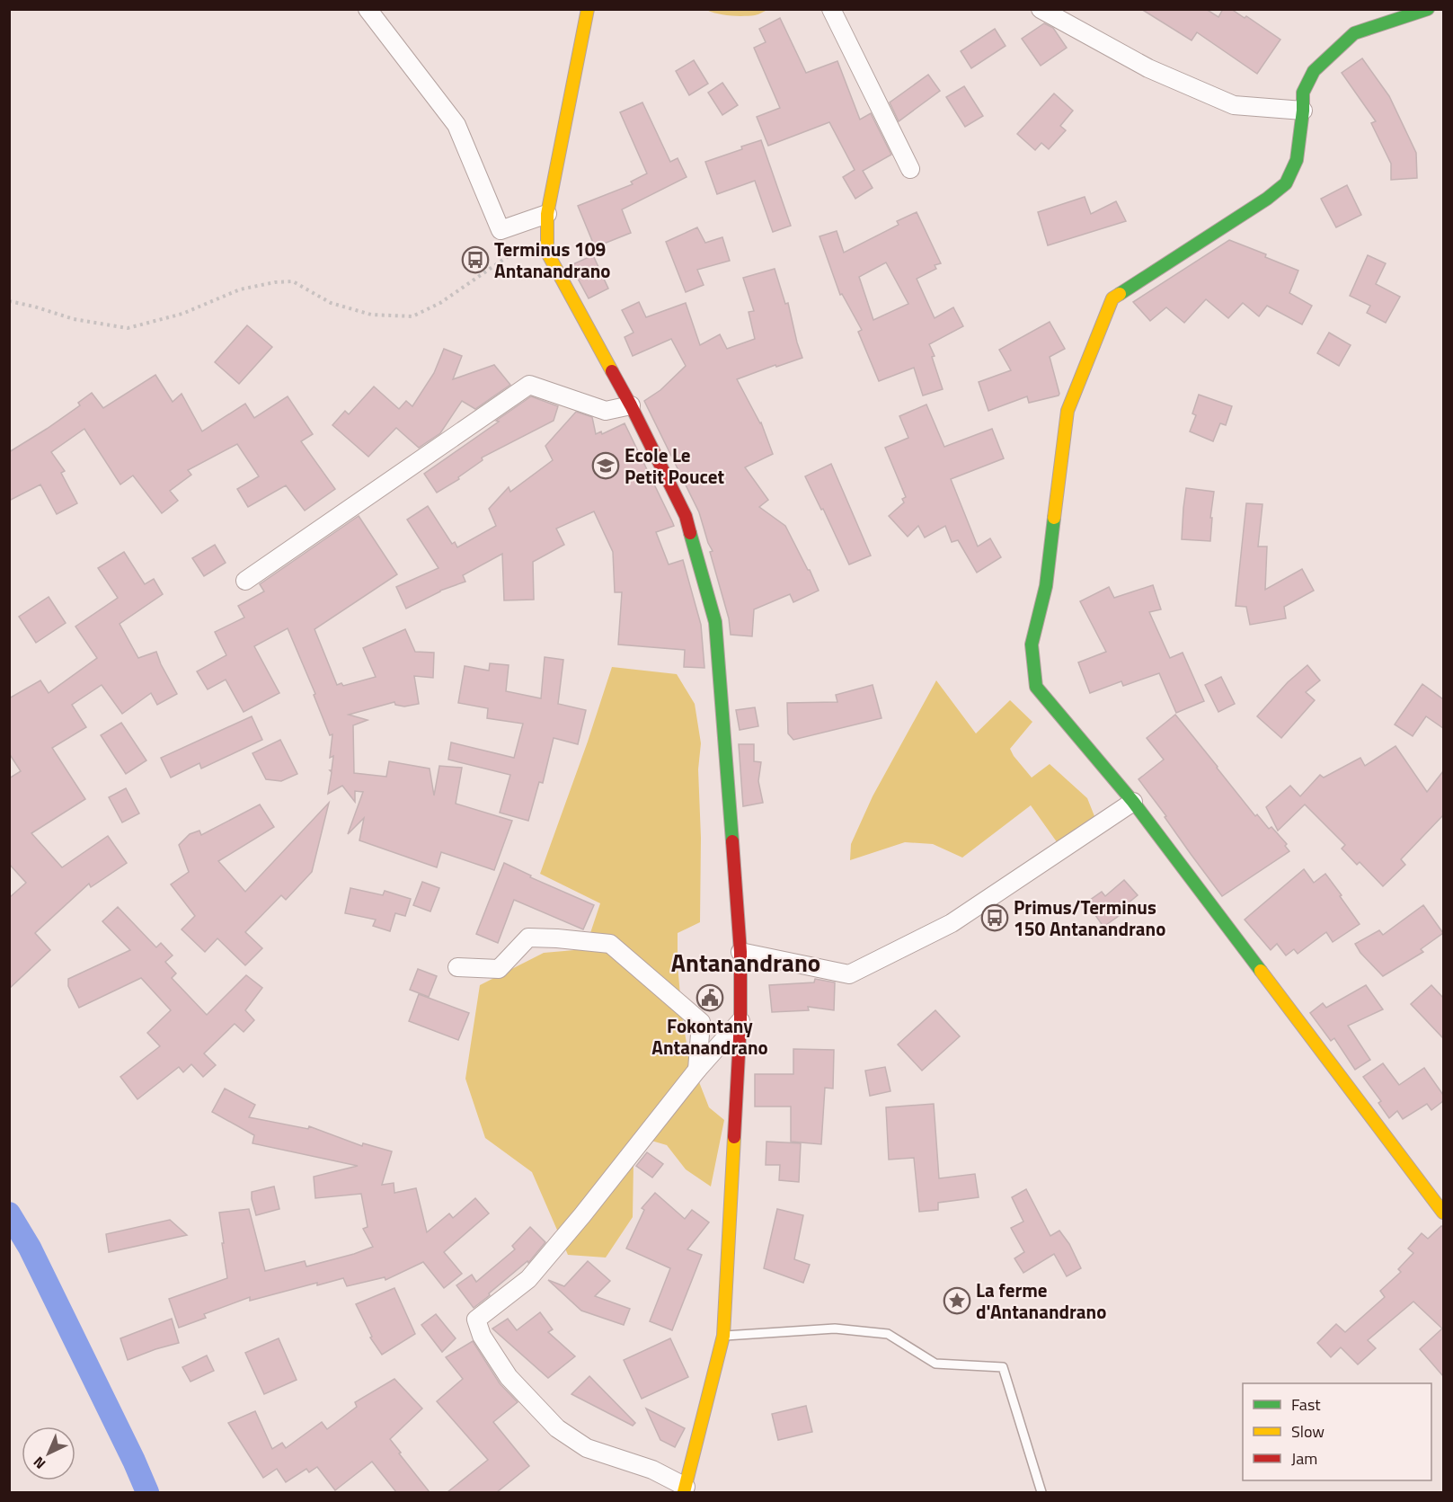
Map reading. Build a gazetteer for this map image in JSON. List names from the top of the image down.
{
  "districts": ["Antanandrano"],
  "places": {
    "bus stop": ["Terminus 109 Antanandrano", "Primus/Terminus 150 Antanandrano"],
    "school or university": ["Ecole Le Petit Poucet"],
    "public building": ["Fokontany Antanandrano"],
    "place": ["La ferme d'Antanandrano"]
  },
  "legend": ["Fast", "Slow", "Jam"],
  "north": "bottom left"
}
